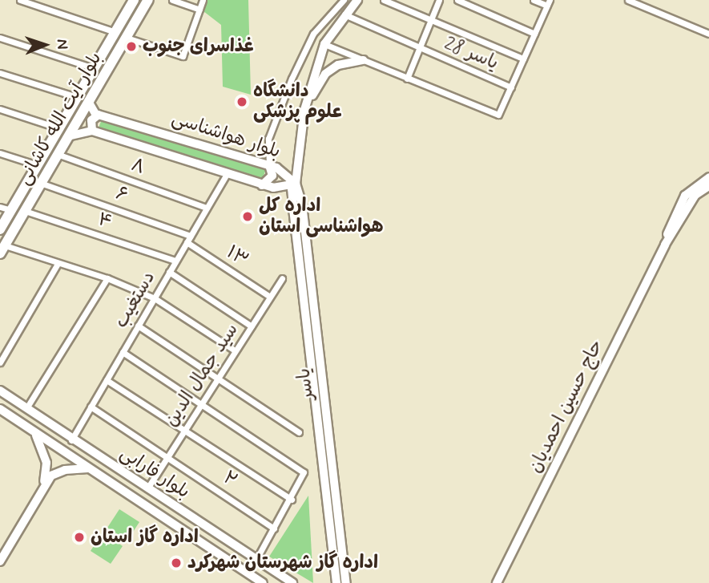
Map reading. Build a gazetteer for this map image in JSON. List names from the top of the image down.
{
  "streets": {
    "main road": [
      "بلوار آیت الله کاشانی",
      "بلوار هواشناسی",
      "یاسر",
      "حاج حسین احمدیان",
      "بلوار فارابی"
    ],
    "street": [
      "یاسر 28",
      "۸",
      "۶",
      "۴",
      "۱۳",
      "دستغیب",
      "سید جمال الدین",
      "۲"
    ]
  },
  "crossings": [
    ["یاسر 28", "یاسر"],
    ["بلوار آیت الله کاشانی", "۸"],
    ["بلوار آیت الله کاشانی", "۶"],
    ["بلوار آیت الله کاشانی", "۴"],
    ["بلوار هواشناسی", "دستغیب"],
    ["بلوار هواشناسی", "یاسر"],
    ["۸", "دستغیب"],
    ["۶", "دستغیب"],
    ["۴", "دستغیب"],
    ["۱۳", "دستغیب"],
    ["۱۳", "سید جمال الدین"],
    ["دستغیب", "بلوار فارابی"],
    ["دستغیب", "۲"],
    ["سید جمال الدین", "بلوار فارابی"],
    ["سید جمال الدین", "۲"]
  ],
  "places": [
    "غذاسرای جنوب",
    "دانشگاه علوم پزشکی",
    "اداره کل هواشناسی استان",
    "اداره گاز استان",
    "اداره گاز شهرستان شهرکرد"
  ],
  "north": "right"
}
